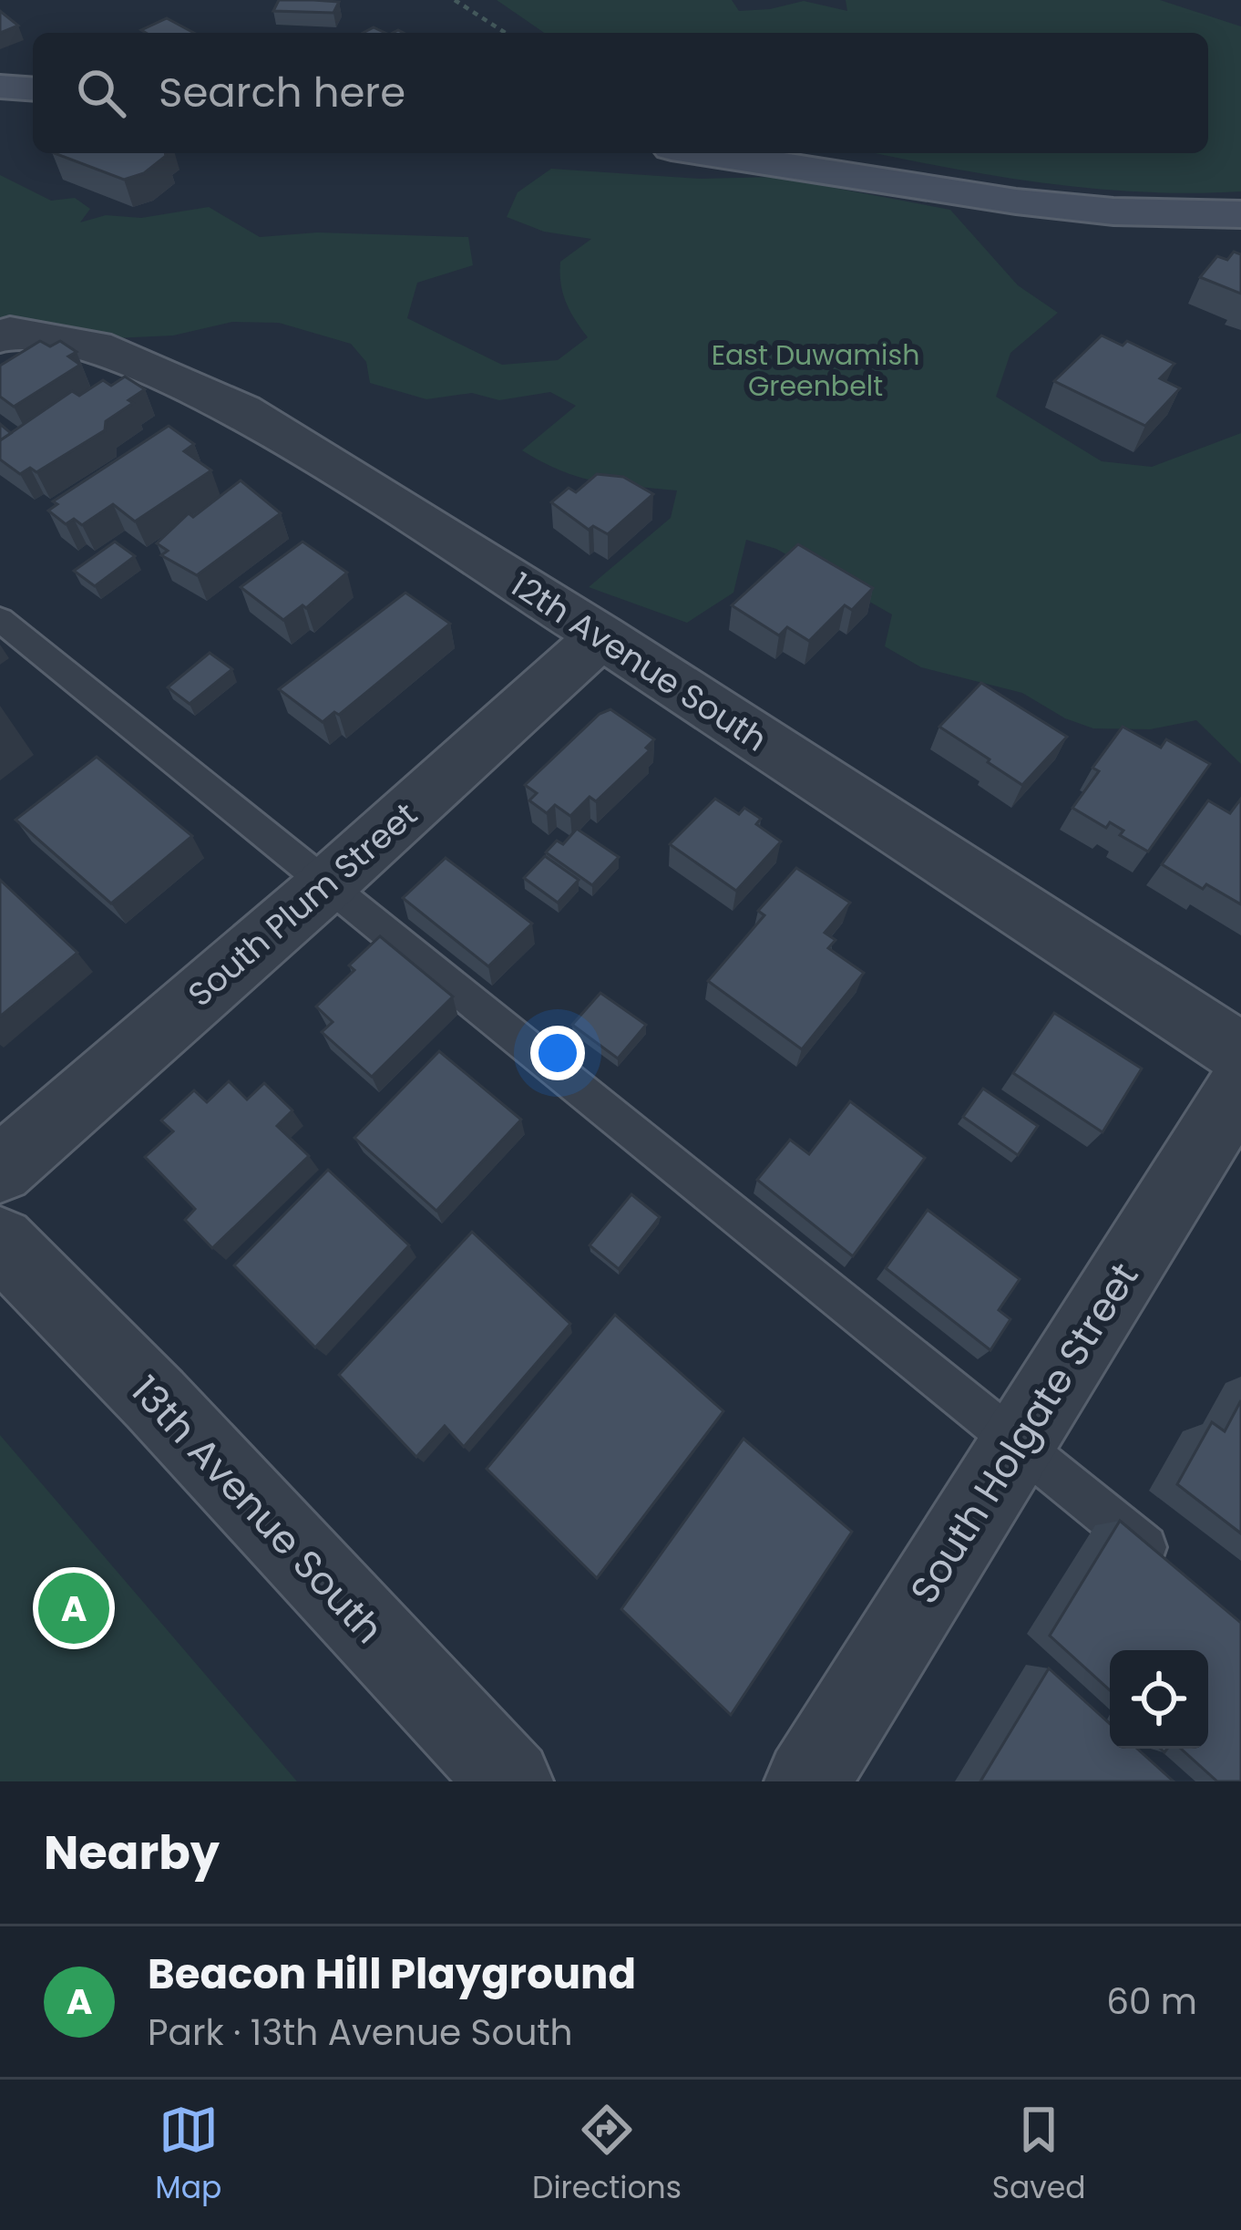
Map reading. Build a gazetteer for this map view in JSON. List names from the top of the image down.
{
  "streets": {
    "street": [
      "12th Avenue South",
      "South Plum Street",
      "South Holgate Street",
      "13th Avenue South"
    ]
  },
  "crossings": [
    ["12th Avenue South", "South Plum Street"]
  ],
  "parks": ["East Duwamish Greenbelt"],
  "page": {
    "search": "Search here",
    "pins": "A",
    "heading": "Nearby",
    "list": [
      {
        "mark": "A",
        "name": "Beacon Hill Playground",
        "note": "Park · 13th Avenue South",
        "value": "60 m"
      }
    ],
    "nav": ["Map", "Directions", "Saved"]
  }
}
